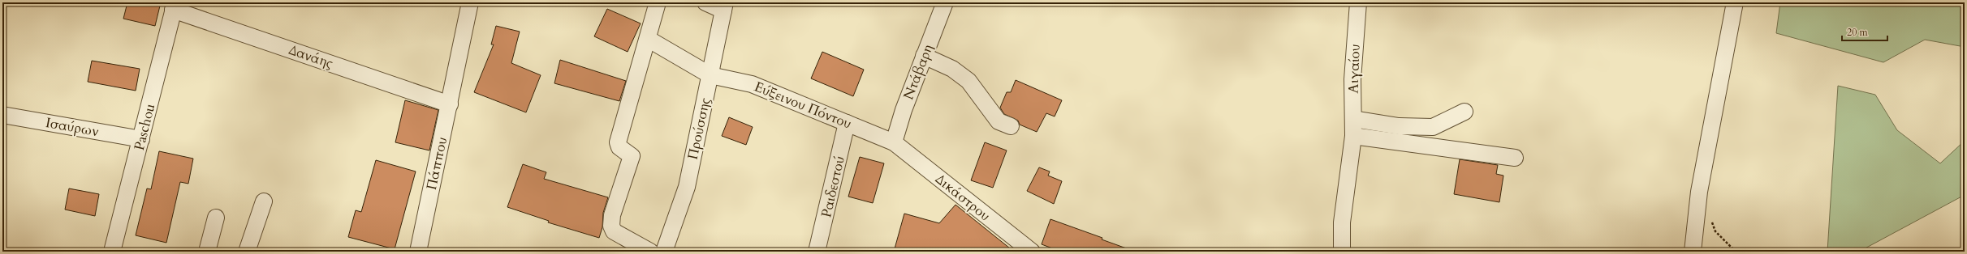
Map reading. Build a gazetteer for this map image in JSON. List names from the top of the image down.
{
  "streets": {
    "street": [
      "Δανάης",
      "Αιγαίου",
      "Ντάβαρη",
      "Εύξεινου Πόντου",
      "Ισαύρων",
      "Paschou",
      "Προύσσης",
      "Πάππου",
      "Ραιδεστού",
      "Δικάστρου"
    ]
  },
  "crossings": [
    ["Δανάης", "Paschou"],
    ["Δανάης", "Πάππου"],
    ["Ντάβαρη", "Εύξεινου Πόντου"],
    ["Ντάβαρη", "Δικάστρου"],
    ["Εύξεινου Πόντου", "Προύσσης"],
    ["Εύξεινου Πόντου", "Ραιδεστού"],
    ["Εύξεινου Πόντου", "Δικάστρου"],
    ["Ισαύρων", "Paschou"]
  ],
  "scale_bar": "20 m"
}
